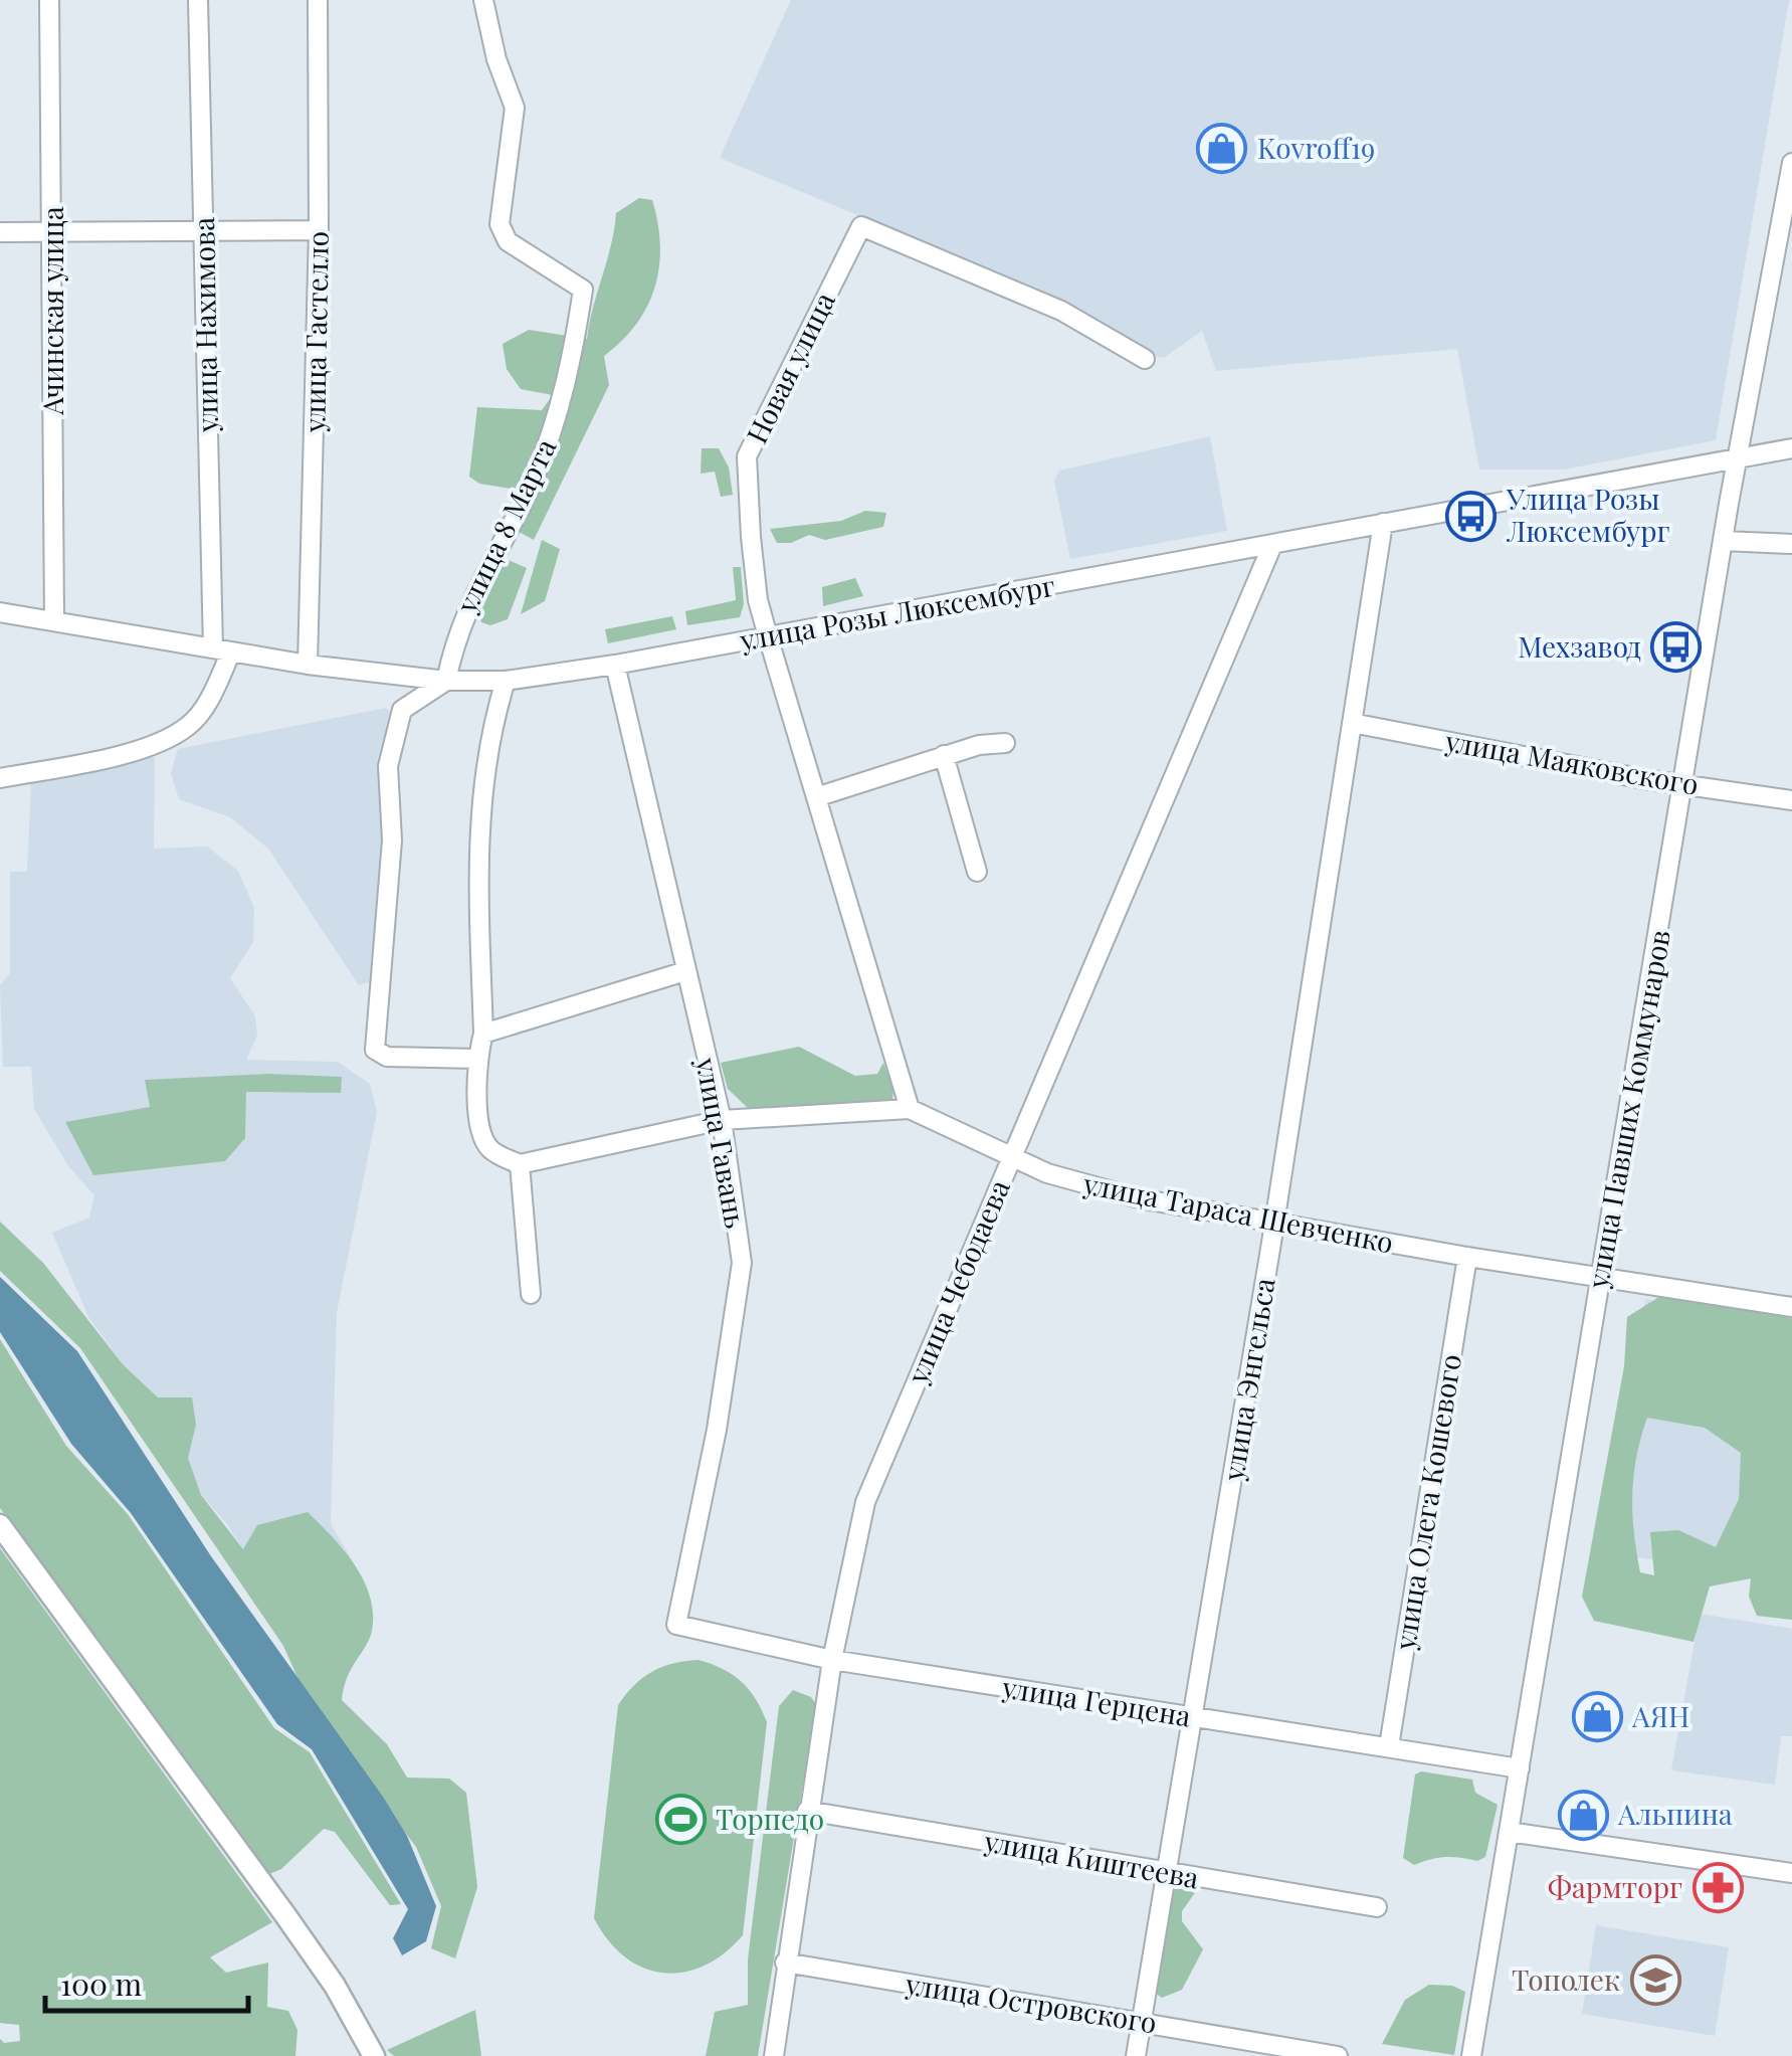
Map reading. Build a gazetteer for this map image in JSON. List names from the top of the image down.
{
  "streets": {
    "street": [
      "Ачинская улица",
      "улица Нахимова",
      "улица Гастелло",
      "Новая улица",
      "улица 8 Марта",
      "улица Розы Люксембург",
      "улица Маяковского",
      "улица Павших Коммунаров",
      "улица Гавань",
      "улица Тараса Шевченко",
      "улица Чебодаева",
      "улица Энгельса",
      "улица Олега Кошевого",
      "улица Герцена",
      "улица Киштеева",
      "улица Островского"
    ]
  },
  "crossings": [
    ["Ачинская улица", "улица Розы Люксембург"],
    ["улица Нахимова", "улица Розы Люксембург"],
    ["улица Гастелло", "улица Розы Люксембург"],
    ["Новая улица", "улица Розы Люксембург"],
    ["Новая улица", "улица Тараса Шевченко"],
    ["улица 8 Марта", "улица Розы Люксембург"],
    ["улица Розы Люксембург", "улица Павших Коммунаров"],
    ["улица Розы Люксембург", "улица Гавань"],
    ["улица Розы Люксембург", "улица Чебодаева"],
    ["улица Розы Люксембург", "улица Энгельса"],
    ["улица Маяковского", "улица Павших Коммунаров"],
    ["улица Маяковского", "улица Энгельса"],
    ["улица Павших Коммунаров", "улица Тараса Шевченко"],
    ["улица Павших Коммунаров", "улица Герцена"],
    ["улица Гавань", "улица Тараса Шевченко"],
    ["улица Гавань", "улица Герцена"],
    ["улица Тараса Шевченко", "улица Чебодаева"],
    ["улица Тараса Шевченко", "улица Энгельса"],
    ["улица Тараса Шевченко", "улица Олега Кошевого"],
    ["улица Чебодаева", "улица Герцена"],
    ["улица Чебодаева", "улица Киштеева"],
    ["улица Чебодаева", "улица Островского"],
    ["улица Энгельса", "улица Герцена"],
    ["улица Энгельса", "улица Киштеева"],
    ["улица Энгельса", "улица Островского"],
    ["улица Олега Кошевого", "улица Герцена"]
  ],
  "places": {
    "shop": ["Kovroff19", "АЯН", "Альпина"],
    "bus stop": ["Улица Розы Люксембург", "Мехзавод"],
    "sports": ["Торпедо"],
    "pharmacy": ["Фармторг"],
    "school or university": ["Тополек"]
  },
  "scale_bar": "100 m"
}
